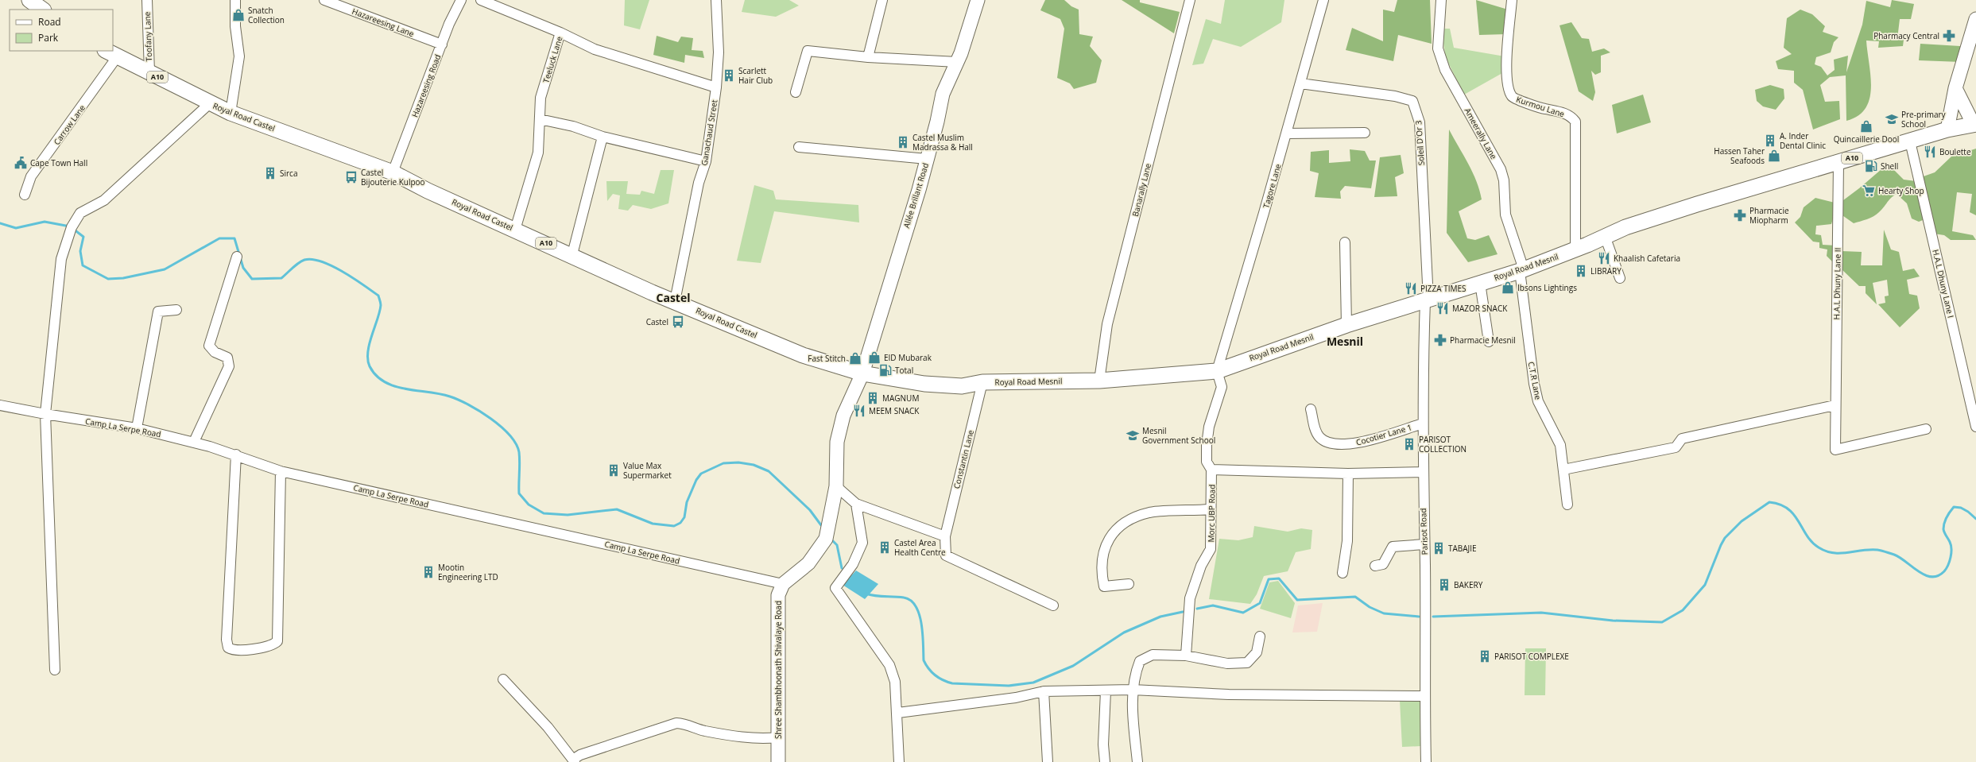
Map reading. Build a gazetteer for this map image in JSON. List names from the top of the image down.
{
  "streets": {
    "main road": [
      "A10",
      "Royal Road Castel",
      "Allée Brillant Road",
      "Royal Road Mesnil",
      "Shree Shambhoonath Shivalaye Road"
    ],
    "street": [
      "Hazareesing Lane",
      "Toofany Lane",
      "Teeluck Lane",
      "Hazareesing Road",
      "Kurmou Lane",
      "Carrow Lane",
      "Ganachaud Street",
      "Ameerally Lane",
      "Soleil D'Or 3",
      "Tagore Lane",
      "Banarally Lane",
      "H.A.L Dhuny Lane II",
      "H.A.L Dhuny Lane I",
      "C.T.R Lane",
      "Camp La Serpe Road",
      "Cocotier Lane 1",
      "Constantin Lane",
      "Morc UBP Road",
      "Parisot Road"
    ]
  },
  "crossings": [
    ["Hazareesing Lane", "Hazareesing Road"],
    ["Toofany Lane", "Royal Road Castel"],
    ["Teeluck Lane", "Royal Road Castel"],
    ["Teeluck Lane", "Ganachaud Street"],
    ["A10", "Royal Road Mesnil"],
    ["A10", "H.A.L Dhuny Lane II"],
    ["A10", "H.A.L Dhuny Lane I"],
    ["Hazareesing Road", "Royal Road Castel"],
    ["Kurmou Lane", "Royal Road Mesnil"],
    ["Royal Road Castel", "Carrow Lane"],
    ["Royal Road Castel", "Ganachaud Street"],
    ["Royal Road Castel", "Allée Brillant Road"],
    ["Royal Road Castel", "Royal Road Mesnil"],
    ["Ameerally Lane", "Royal Road Mesnil"],
    ["Ameerally Lane", "C.T.R Lane"],
    ["Soleil D'Or 3", "Tagore Lane"],
    ["Soleil D'Or 3", "Royal Road Mesnil"],
    ["Soleil D'Or 3", "Parisot Road"],
    ["Tagore Lane", "Royal Road Mesnil"],
    ["Tagore Lane", "Morc UBP Road"],
    ["Banarally Lane", "Royal Road Mesnil"],
    ["Allée Brillant Road", "Royal Road Mesnil"],
    ["Royal Road Mesnil", "H.A.L Dhuny Lane II"],
    ["Royal Road Mesnil", "C.T.R Lane"],
    ["Royal Road Mesnil", "Constantin Lane"],
    ["Royal Road Mesnil", "Morc UBP Road"],
    ["Royal Road Mesnil", "Parisot Road"],
    ["Camp La Serpe Road", "Shree Shambhoonath Shivalaye Road"],
    ["Cocotier Lane 1", "Parisot Road"]
  ],
  "districts": ["Castel", "Mesnil"],
  "places": {
    "shop": [
      "Snatch Collection",
      "Quincaillerie Dool",
      "Hassen Taher Seafoods",
      "Ibsons Lightings",
      "EID Mubarak",
      "Fast Stitch"
    ],
    "pharmacy": ["Pharmacy Central", "Pharmacie Miopharm", "Pharmacie Mesnil"],
    "building": [
      "Scarlett Hair Club",
      "A. Inder Dental Clinic",
      "Castel Muslim Madrassa & Hall",
      "Sirca",
      "LIBRARY",
      "MAGNUM",
      "PARISOT COLLECTION",
      "Value Max Supermarket",
      "Castel Area Health Centre",
      "TABAJIE",
      "Mootin Engineering LTD",
      "BAKERY",
      "PARISOT COMPLEXE"
    ],
    "school or university": ["Pre-primary School", "Mesnil Government School"],
    "restaurant": [
      "Boulette",
      "Khaalish Cafetaria",
      "PIZZA TIMES",
      "MAZOR SNACK",
      "MEEM SNACK"
    ],
    "public building": ["Cape Town Hall"],
    "fuel station": ["Shell", "Total"],
    "bus stop": ["Castel Bijouterie Kulpoo", "Castel"],
    "supermarket": ["Hearty Shop"]
  },
  "legend": ["Road", "Park"]
}
